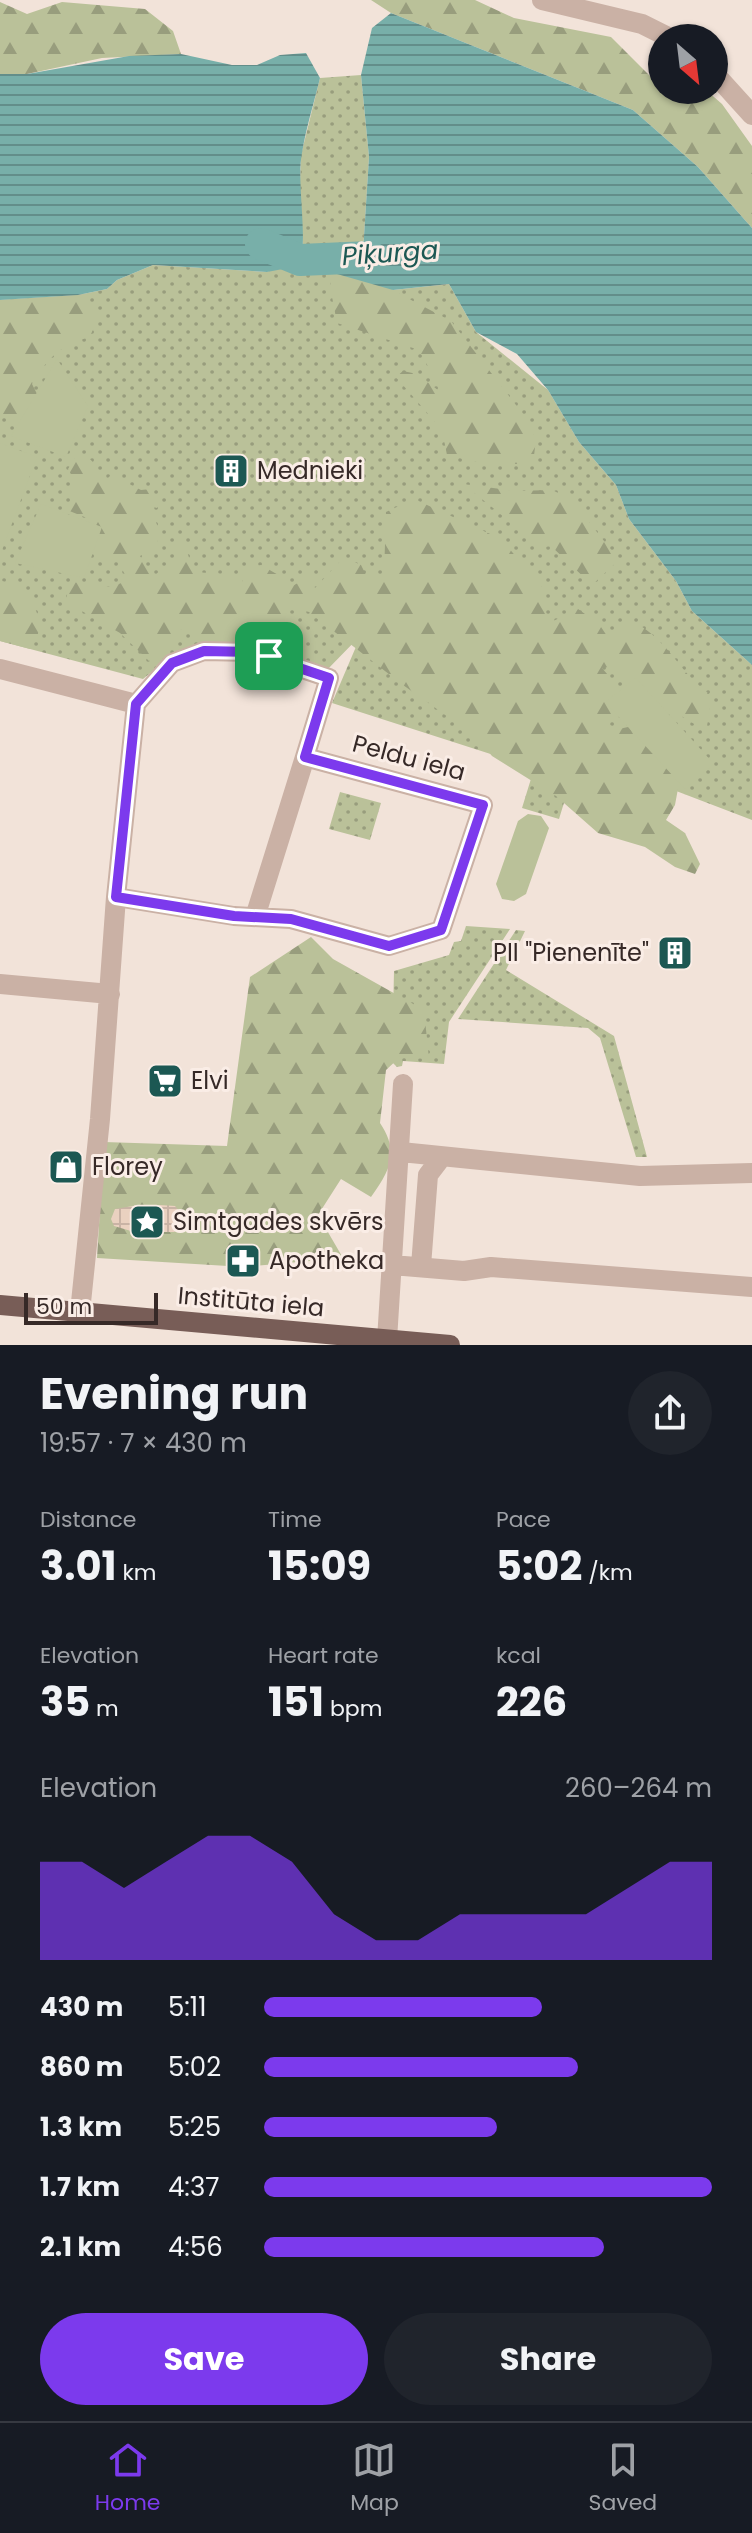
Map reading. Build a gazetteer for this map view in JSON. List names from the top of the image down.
{
  "streets": {
    "main road": ["Institūta iela"],
    "street": ["Peldu iela"]
  },
  "water": ["Piķurga"],
  "places": {
    "building": ["Mednieki", "PII \"Pienenīte\""],
    "supermarket": ["Elvi"],
    "shop": ["Florey"],
    "place": ["Simtgades skvērs"],
    "pharmacy": ["Apotheka"]
  },
  "scale_bar": "50 m",
  "north": "bottom right",
  "page": {
    "scale": "50 m",
    "heading": ["Evening run", "19:57 · 7 × 430 m"],
    "stats": [
      ["Distance", "3.01 km"],
      ["Time", "15:09"],
      ["Pace", "5:02 /km"],
      ["Elevation", "35 m"],
      ["Heart rate", "151 bpm"],
      ["kcal", "226"]
    ],
    "chart": ["Elevation", "260–264 m"],
    "list": [
      {
        "name": "430 m",
        "note": "5:11"
      },
      {
        "name": "860 m",
        "note": "5:02"
      },
      {
        "name": "1.3 km",
        "note": "5:25"
      },
      {
        "name": "1.7 km",
        "note": "4:37"
      },
      {
        "name": "2.1 km",
        "note": "4:56"
      }
    ],
    "buttons": ["Save", "Share"],
    "tabs": ["Home", "Map", "Saved"]
  }
}
